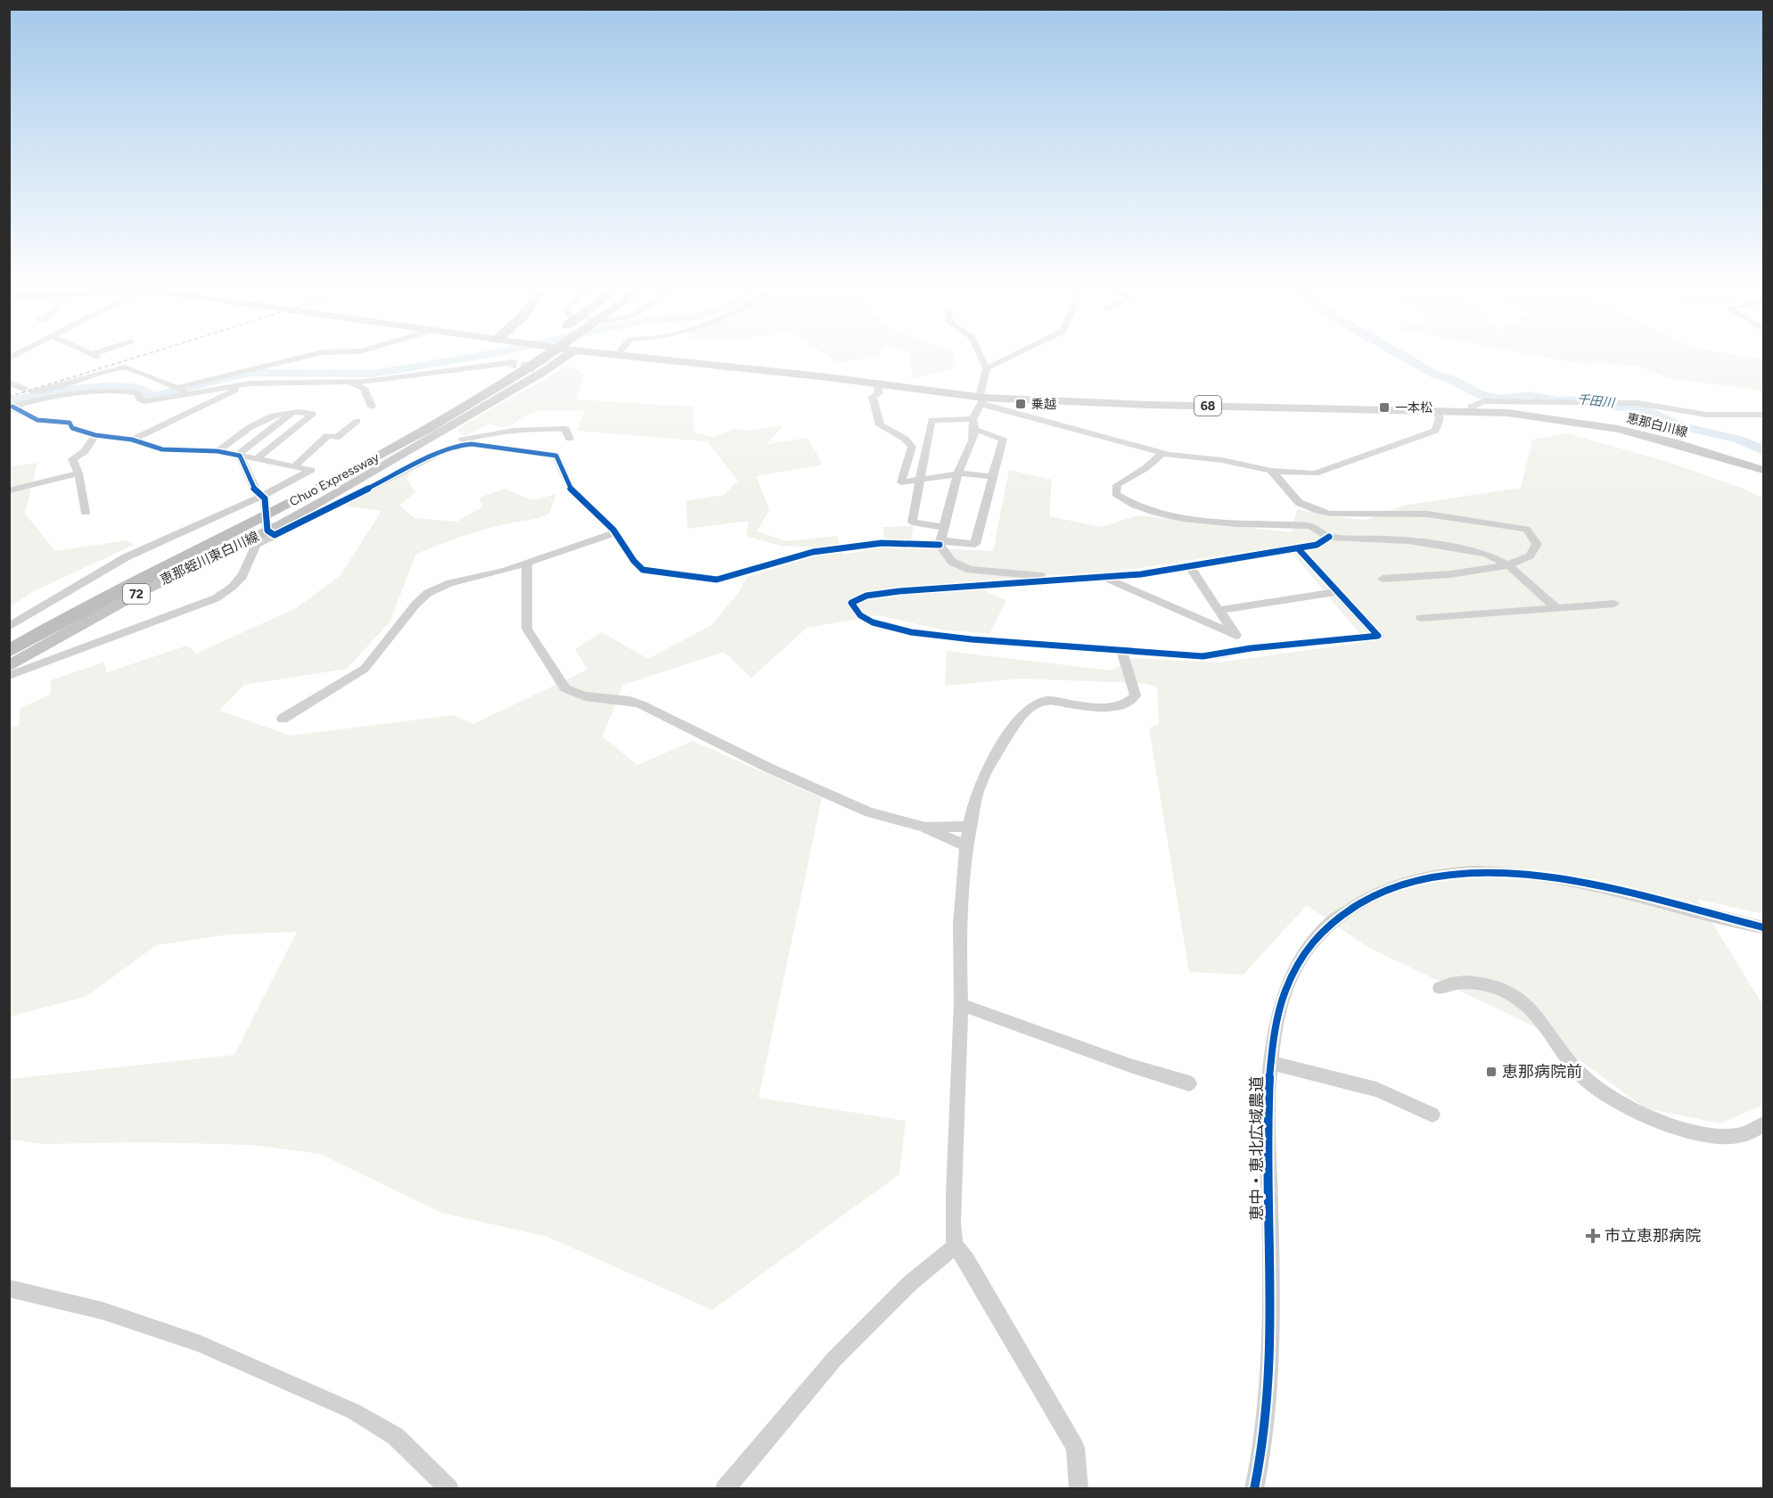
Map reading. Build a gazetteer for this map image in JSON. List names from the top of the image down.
{
  "streets": {
    "highway": ["Chuo Expressway"],
    "main road": [
      "68",
      "恵那白川線",
      "恵那蛭川東白川線",
      "72"
    ],
    "street": ["恵中・恵北広域農道"]
  },
  "crossings": [
    ["恵那白川線", "Chuo Expressway"],
    ["恵那白川線", "恵那蛭川東白川線"],
    ["Chuo Expressway", "恵那蛭川東白川線"]
  ],
  "water": ["千田川"],
  "places": {
    "transit": ["乗越", "一本松", "恵那病院前"],
    "health": ["市立恵那病院"]
  }
}
